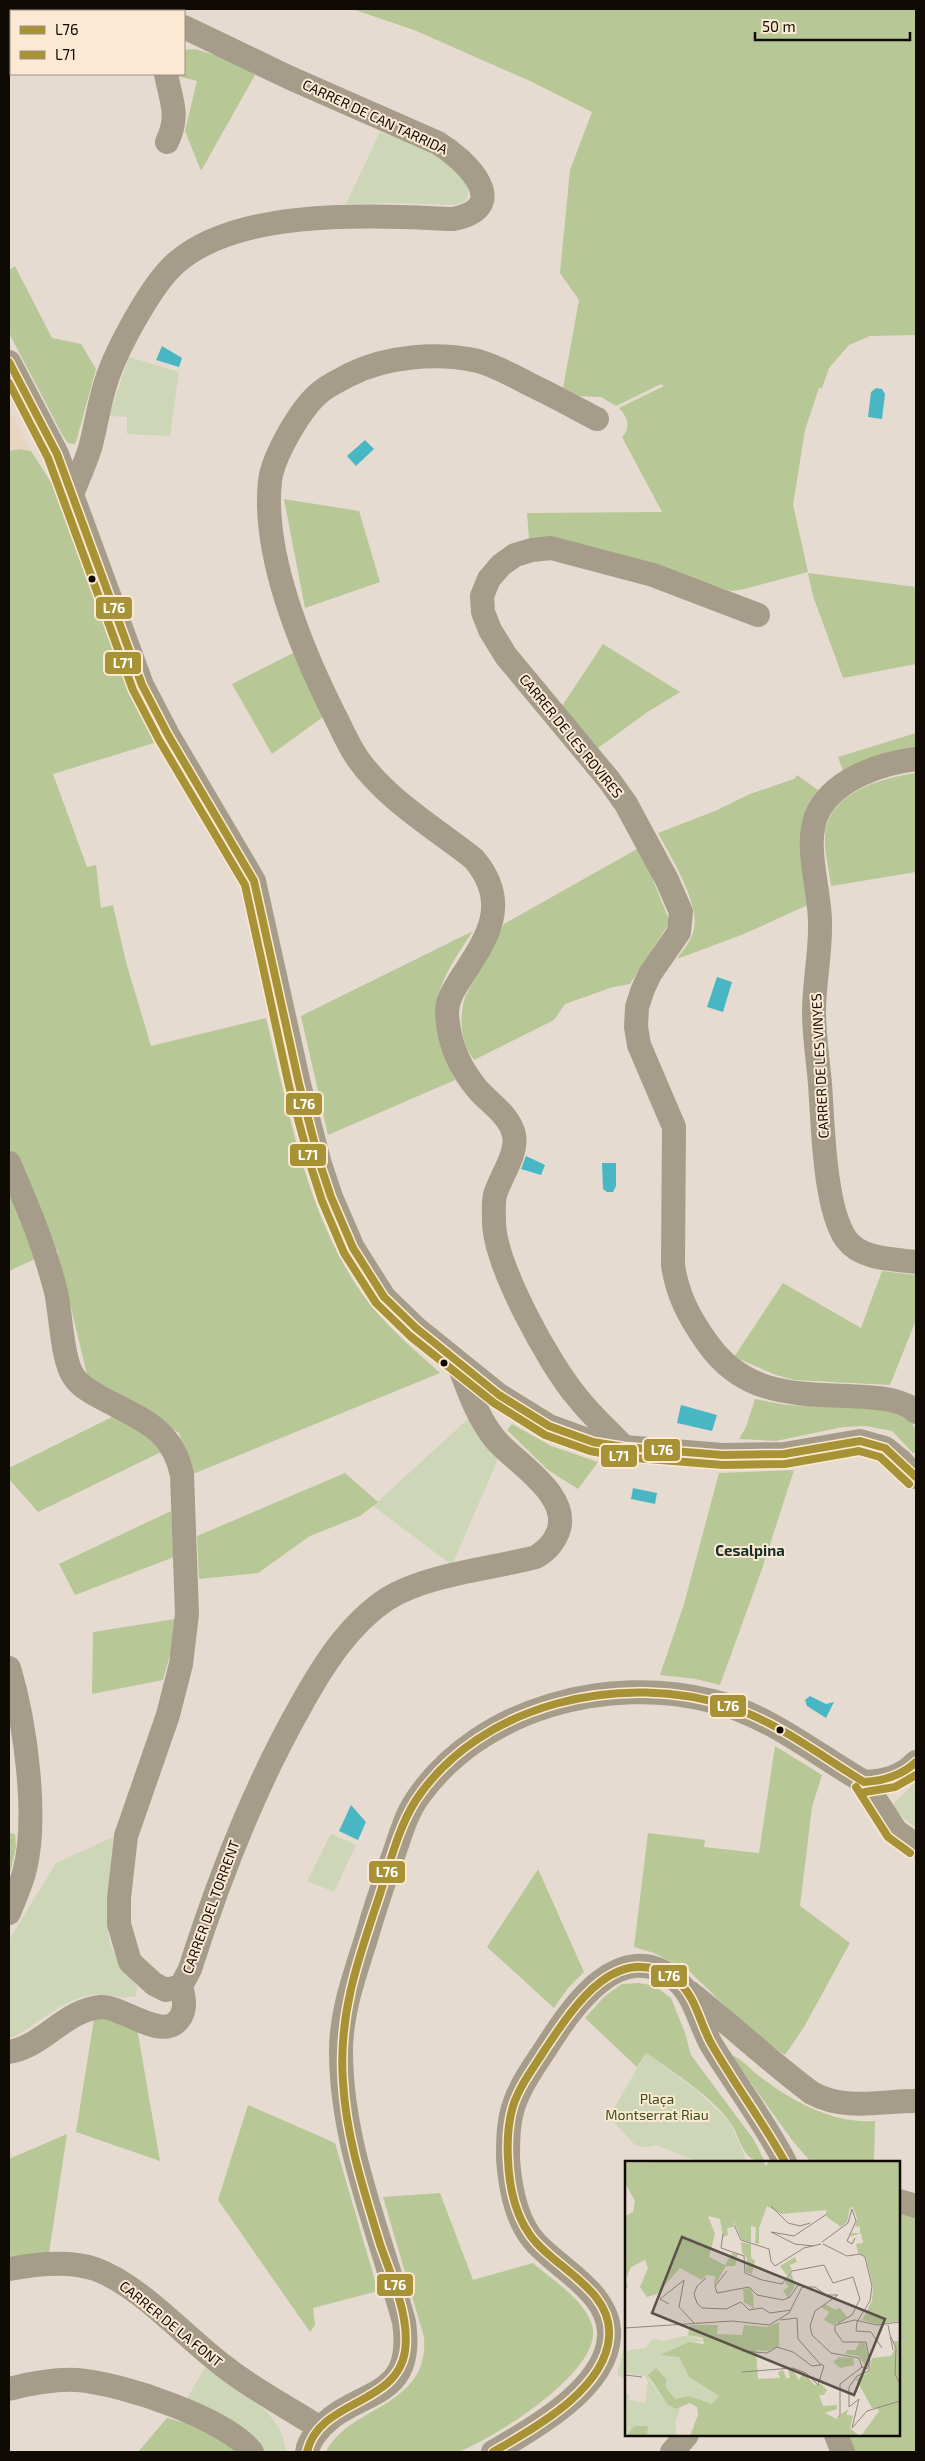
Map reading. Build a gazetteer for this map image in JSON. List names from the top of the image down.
{
  "streets": {
    "street": [
      "CARRER DE CAN TARRIDA",
      "CARRER DE LES ROVIRES",
      "CARRER DE LES VINYES",
      "CARRER DEL TORRENT",
      "CARRER DE LA FONT"
    ]
  },
  "districts": ["Cesalpina"],
  "parks": ["Plaça Montserrat Riau"],
  "lines": ["transit line L76", "transit line L71"],
  "legend": ["L76", "L71"],
  "scale_bar": "50 m"
}
